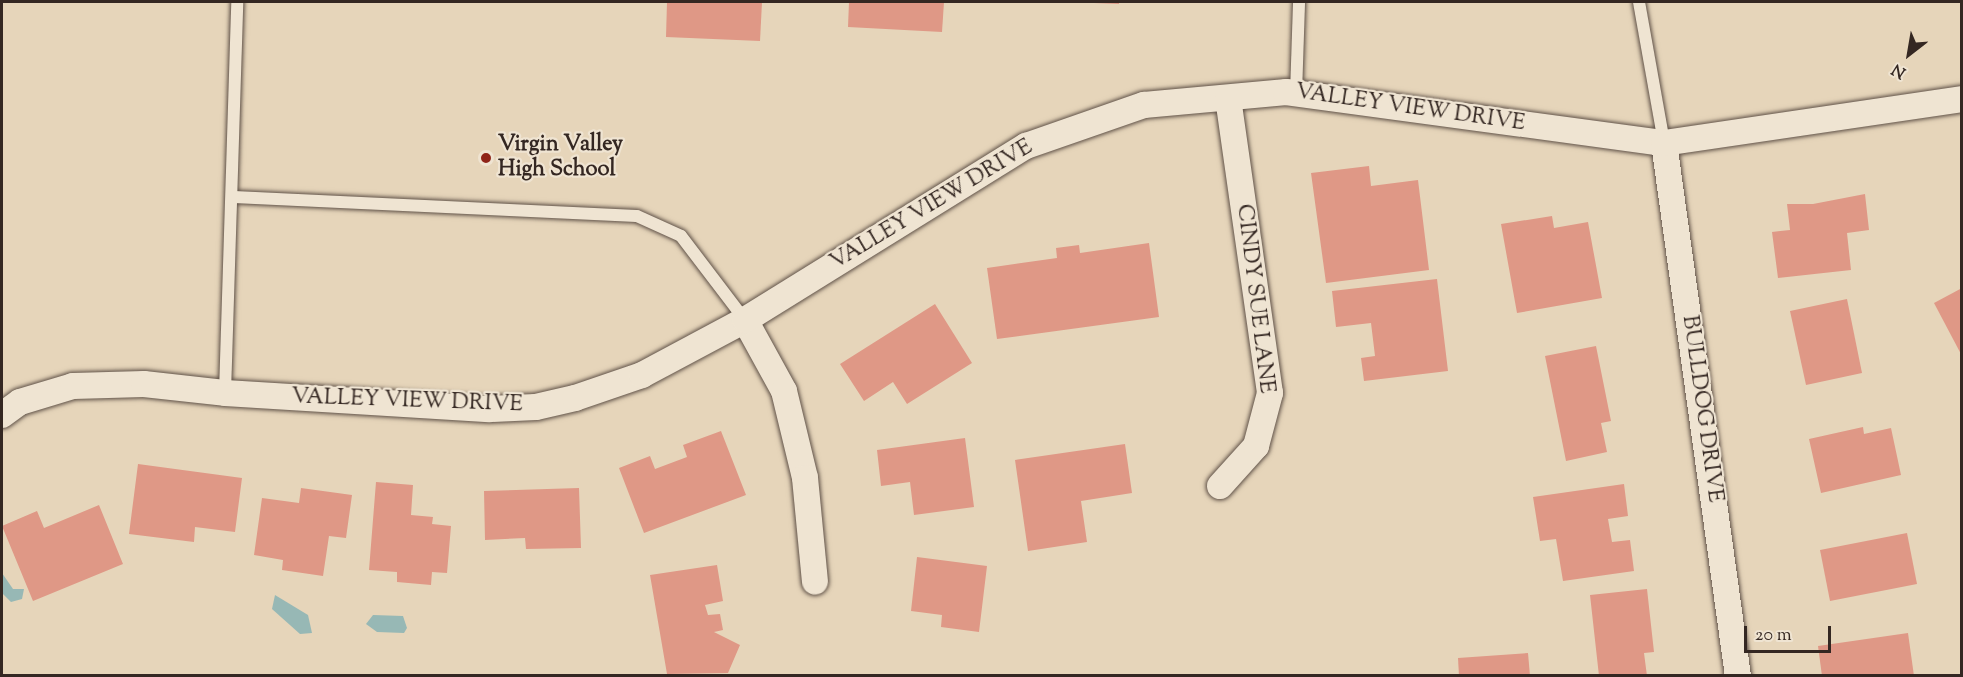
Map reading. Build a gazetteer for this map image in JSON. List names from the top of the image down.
{
  "streets": {
    "street": ["VALLEY VIEW DRIVE", "CINDY SUE LANE", "BULLDOG DRIVE"]
  },
  "crossings": [
    ["VALLEY VIEW DRIVE", "CINDY SUE LANE"],
    ["VALLEY VIEW DRIVE", "BULLDOG DRIVE"]
  ],
  "places": ["Virgin Valley High School"],
  "scale_bar": "20 m",
  "north": "bottom left"
}
